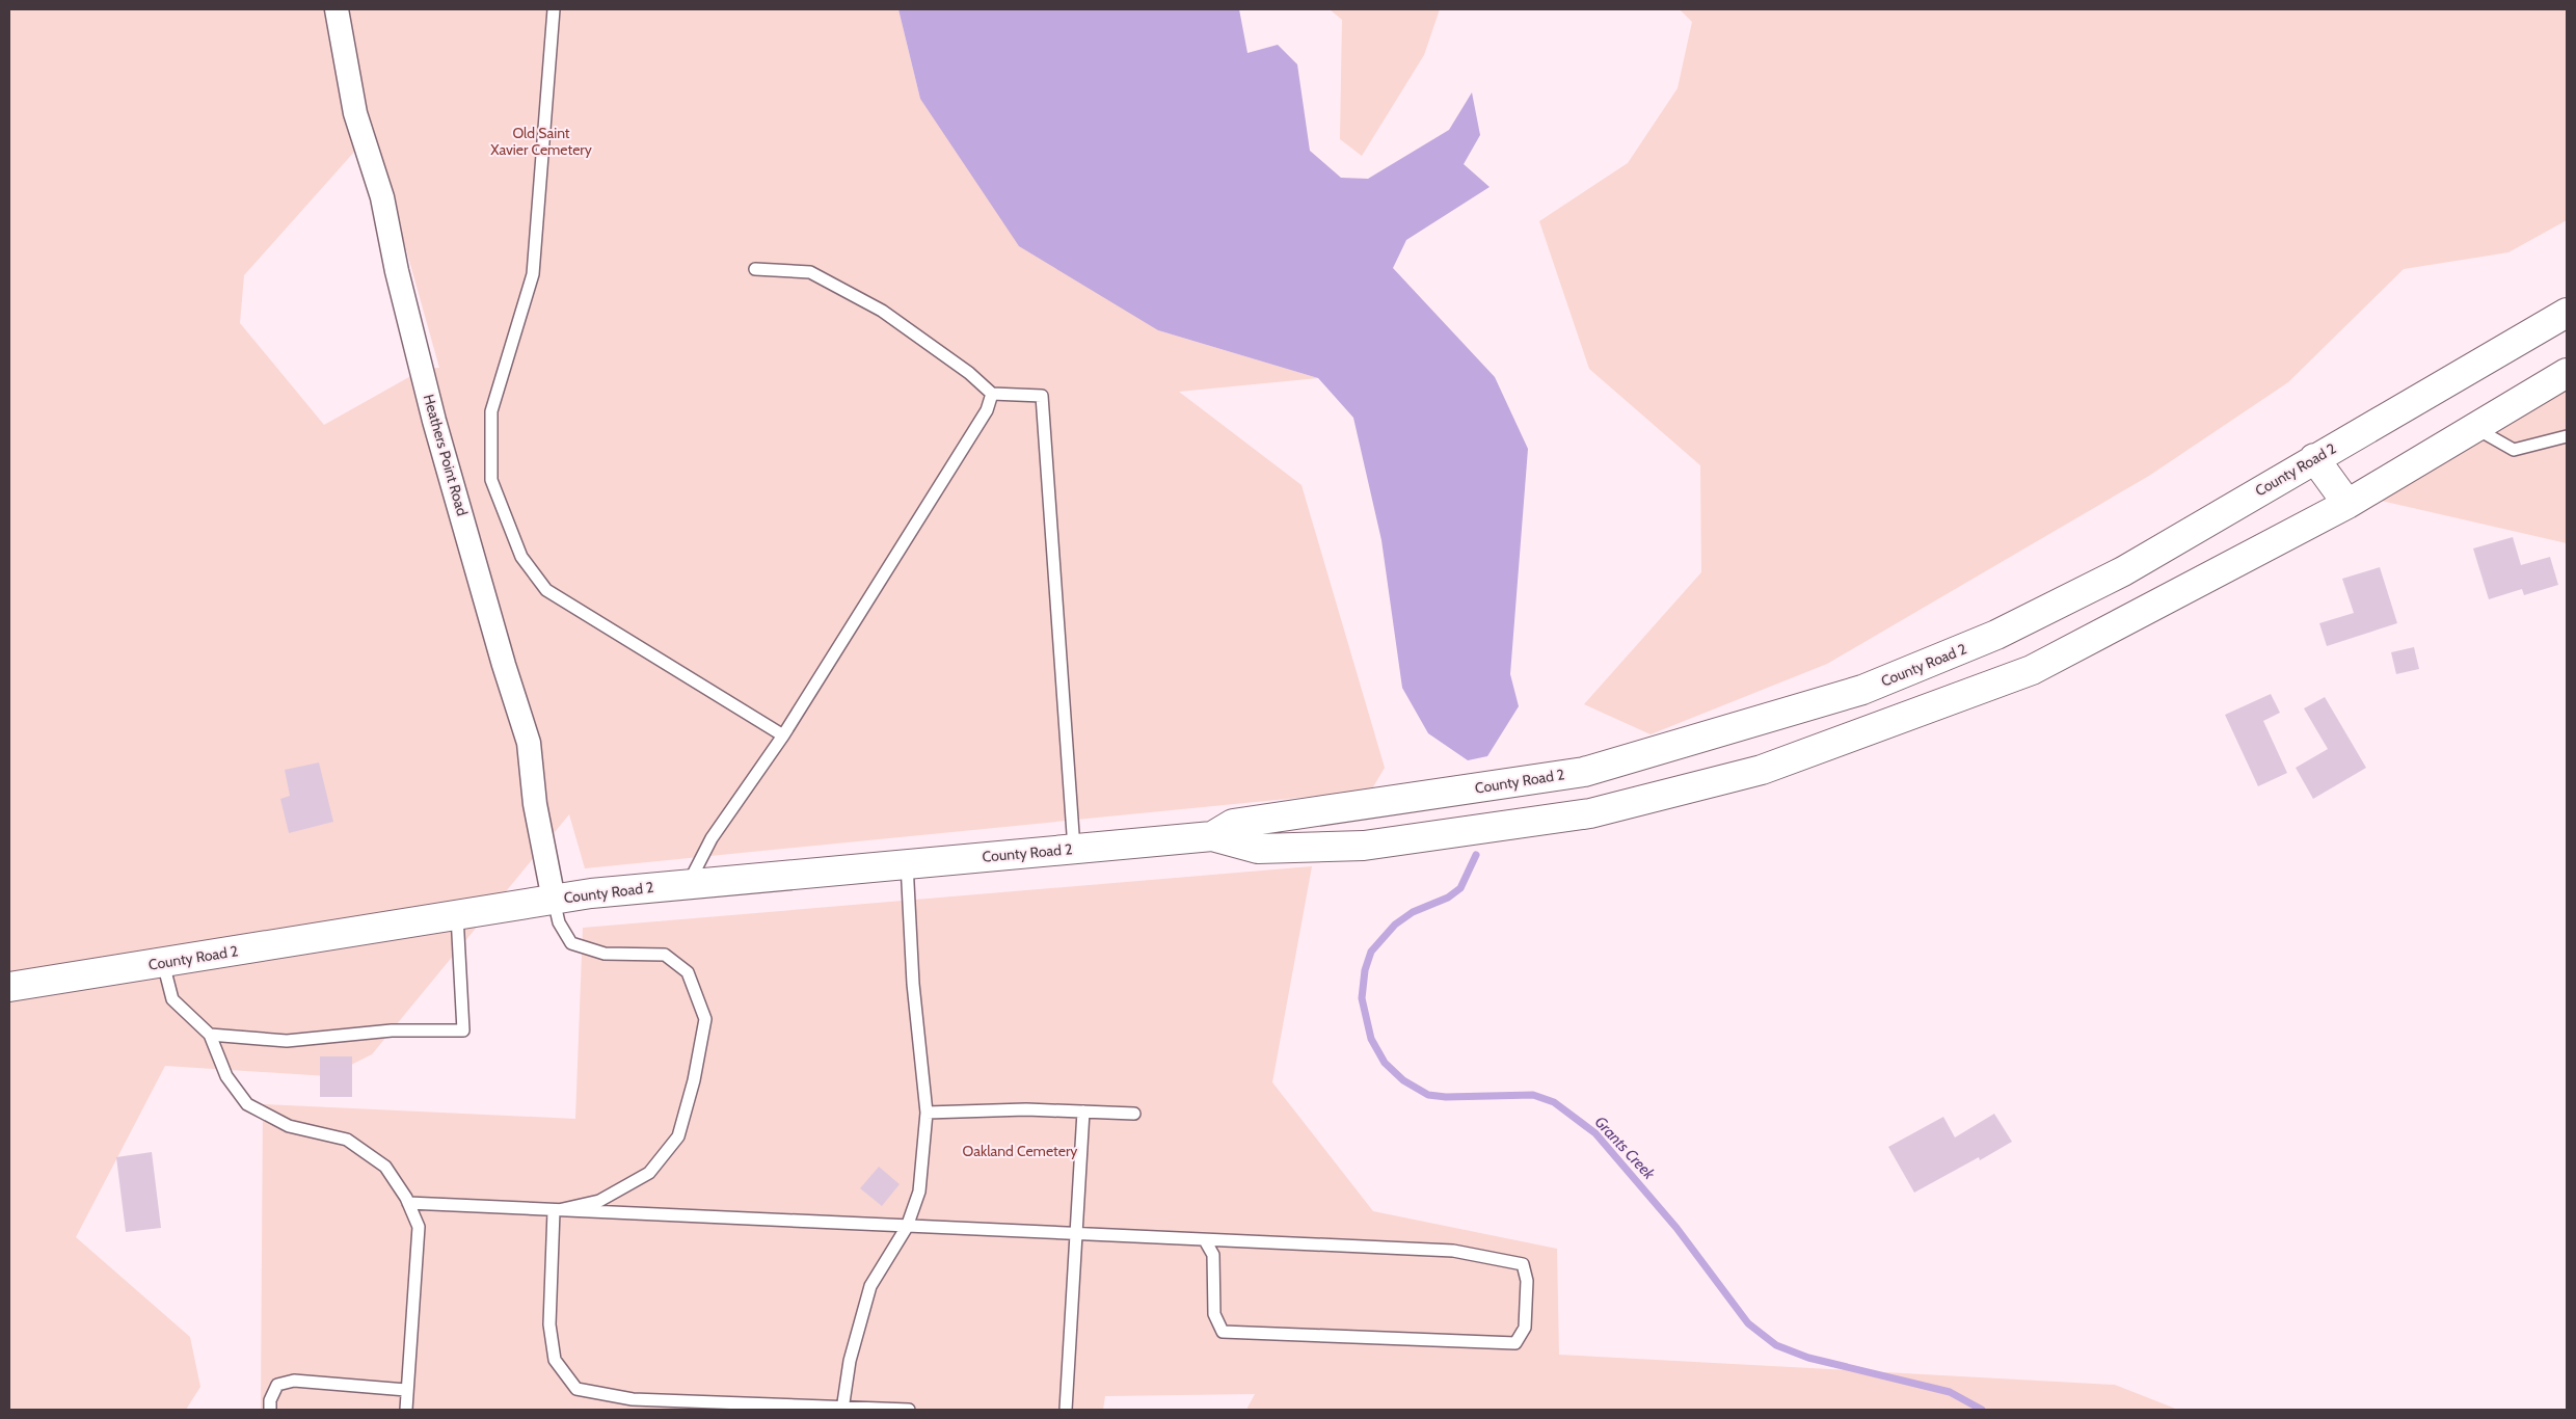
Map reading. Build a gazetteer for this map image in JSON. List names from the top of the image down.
{
  "streets": {
    "main road": ["County Road 2"],
    "street": ["Heathers Point Road"]
  },
  "crossings": [
    ["Heathers Point Road", "County Road 2"]
  ],
  "water": ["Grants Creek"],
  "parks": ["Old Saint Xavier Cemetery", "Oakland Cemetery"]
}
